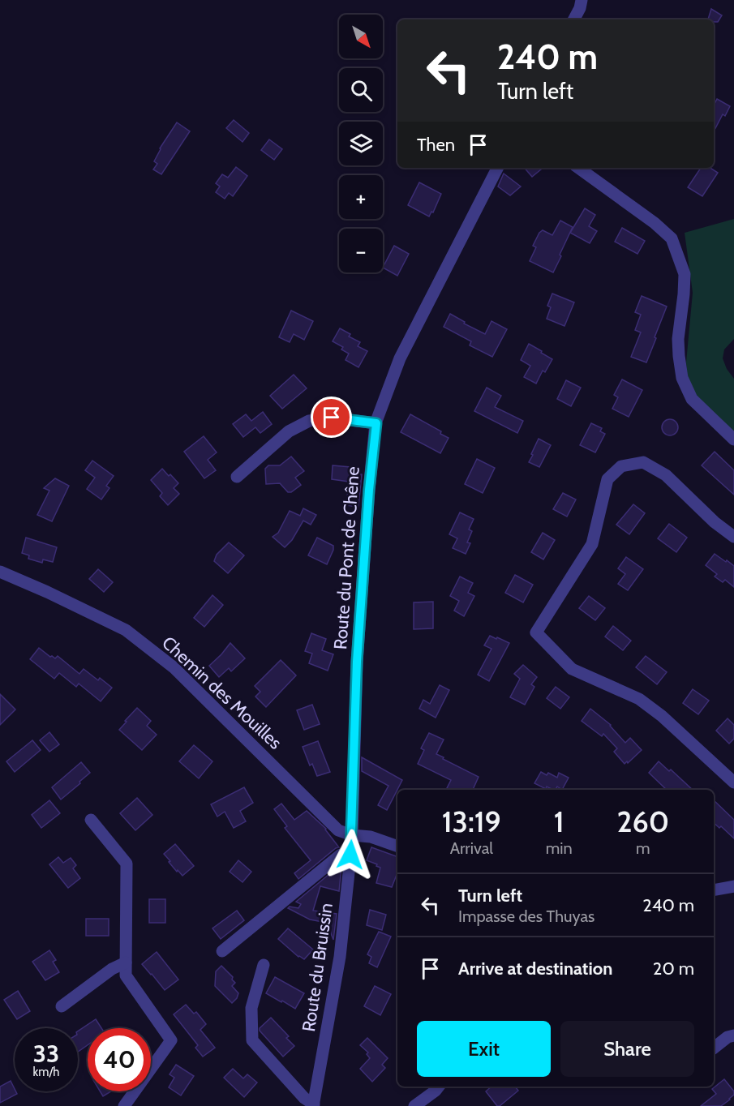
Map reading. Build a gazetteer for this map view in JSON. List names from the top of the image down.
{
  "streets": {
    "street": ["Route du Pont de Chêne", "Chemin des Mouilles", "Route du Bruissin"]
  },
  "crossings": [
    ["Route du Pont de Chêne", "Chemin des Mouilles"],
    ["Route du Pont de Chêne", "Route du Bruissin"],
    ["Chemin des Mouilles", "Route du Bruissin"]
  ],
  "north": "bottom right",
  "page": {
    "map_buttons": ["+", "−"],
    "turn": ["240 m", "Turn left"],
    "then": "Then",
    "eta": [
      "13:19",
      "Arrival",
      "1",
      "min",
      "260",
      "m"
    ],
    "list": [
      {
        "name": "Turn left",
        "note": "Impasse des Thuyas",
        "value": "240 m"
      },
      {
        "name": "Arrive at destination",
        "value": "20 m"
      }
    ],
    "buttons": ["Exit", "Share"],
    "speed": "33 km/h",
    "limit": "40"
  }
}
